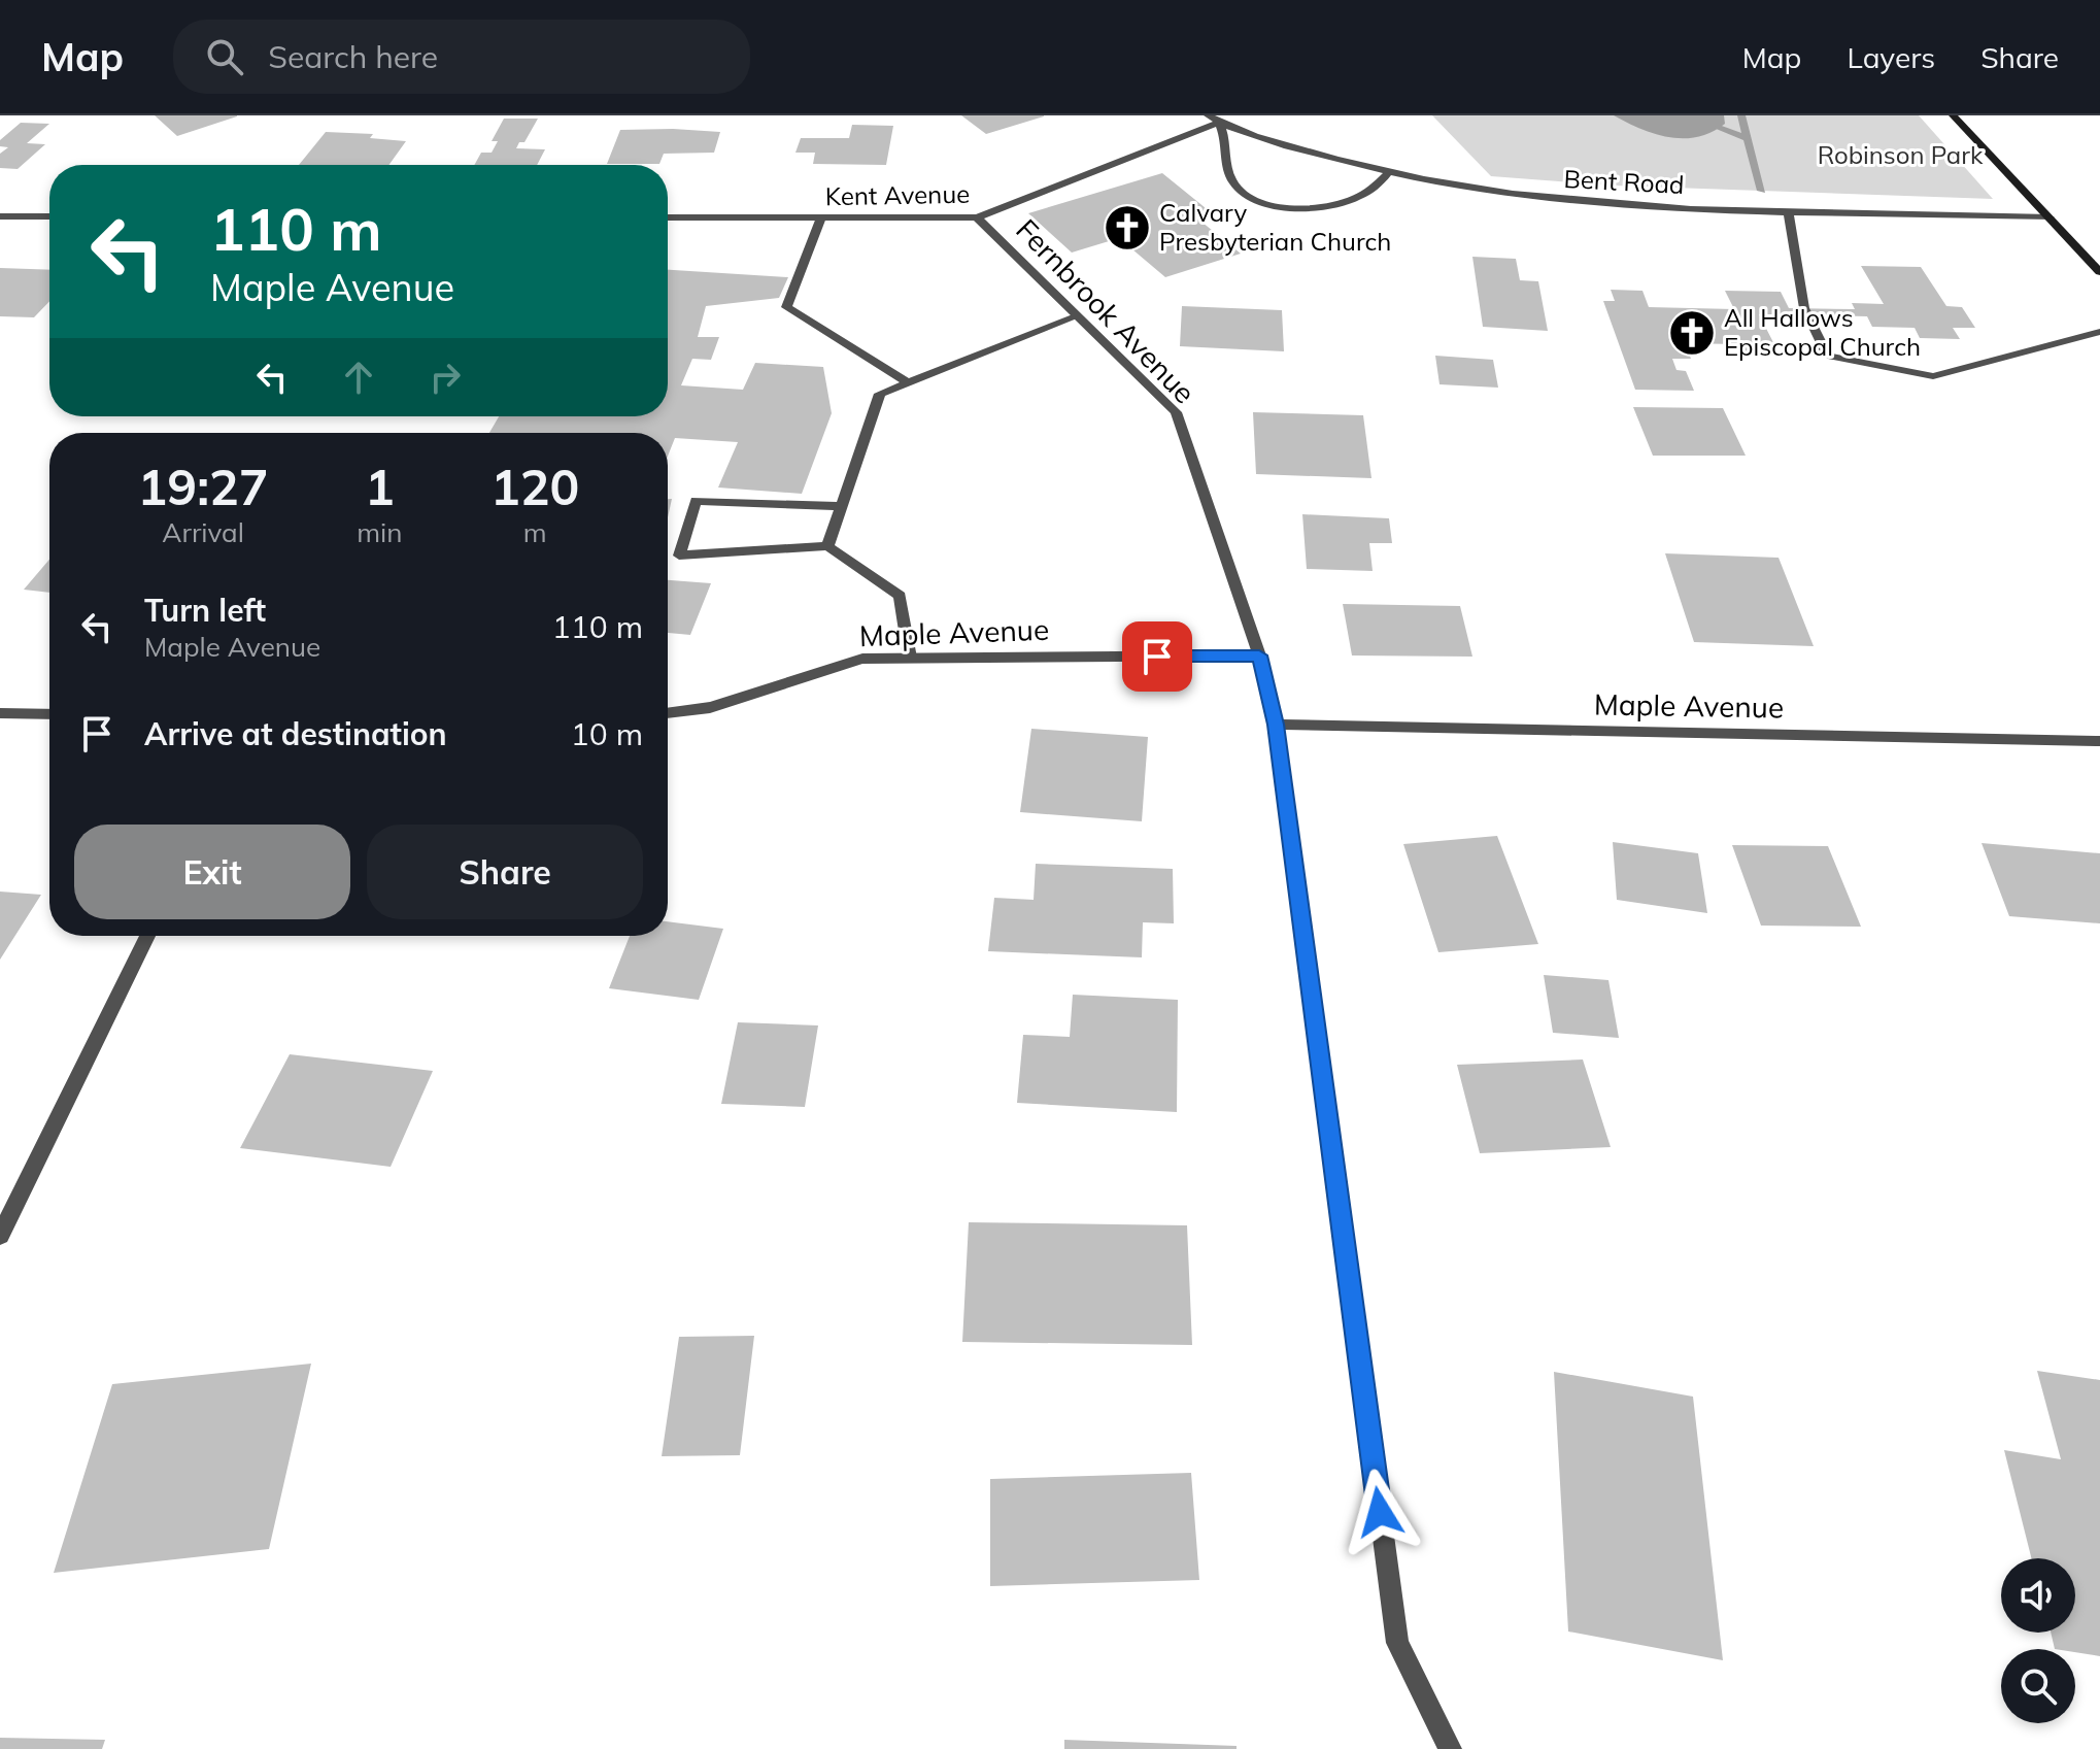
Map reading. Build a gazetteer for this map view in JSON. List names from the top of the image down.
{
  "streets": {
    "street": [
      "Bent Road",
      "Kent Avenue",
      "Fernbrook Avenue",
      "Maple Avenue"
    ]
  },
  "crossings": [
    ["Bent Road", "Kent Avenue"],
    ["Kent Avenue", "Fernbrook Avenue"],
    ["Fernbrook Avenue", "Maple Avenue"]
  ],
  "parks": ["Robinson Park"],
  "places": {
    "church": ["Calvary Presbyterian Church", "All Hallows Episcopal Church"]
  },
  "page": {
    "header": "Map",
    "search": "Search here",
    "nav": ["Map", "Layers", "Share"],
    "turn": ["110 m", "Maple Avenue"],
    "eta": [
      "19:27",
      "Arrival",
      "1",
      "min",
      "120",
      "m"
    ],
    "list": [
      {
        "name": "Turn left",
        "note": "Maple Avenue",
        "value": "110 m"
      },
      {
        "name": "Arrive at destination",
        "value": "10 m"
      }
    ],
    "buttons": ["Exit", "Share"]
  }
}
